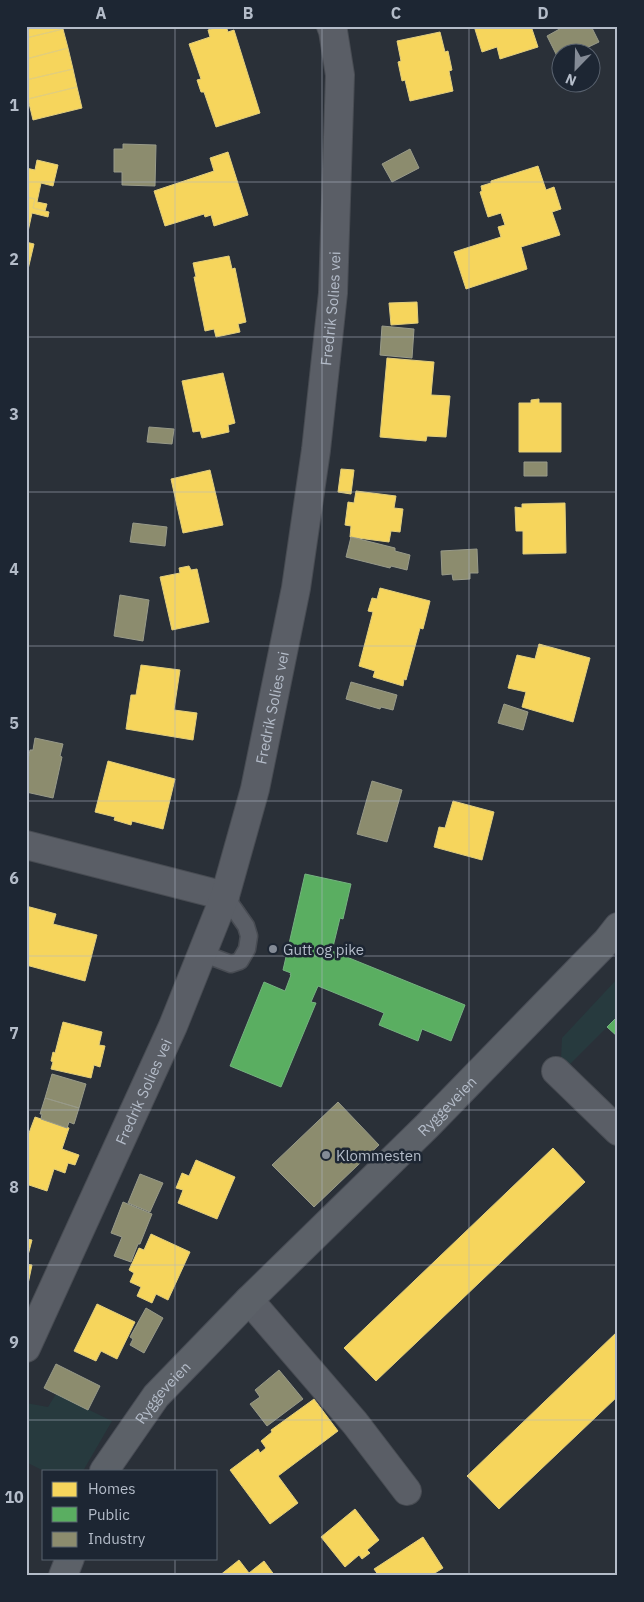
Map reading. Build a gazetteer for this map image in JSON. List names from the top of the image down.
{
  "streets": {
    "main road": ["Ryggeveien"],
    "street": ["Fredrik Solies vei"]
  },
  "places": ["Gutt og pike", "Klommesten"],
  "legend": ["Homes", "Public", "Industry"],
  "north": "bottom left",
  "grid": {
    "columns": [
      "A",
      "B",
      "C",
      "D"
    ],
    "rows": [
      "1",
      "2",
      "3",
      "4",
      "5",
      "6",
      "7",
      "8",
      "9",
      "10"
    ]
  }
}
